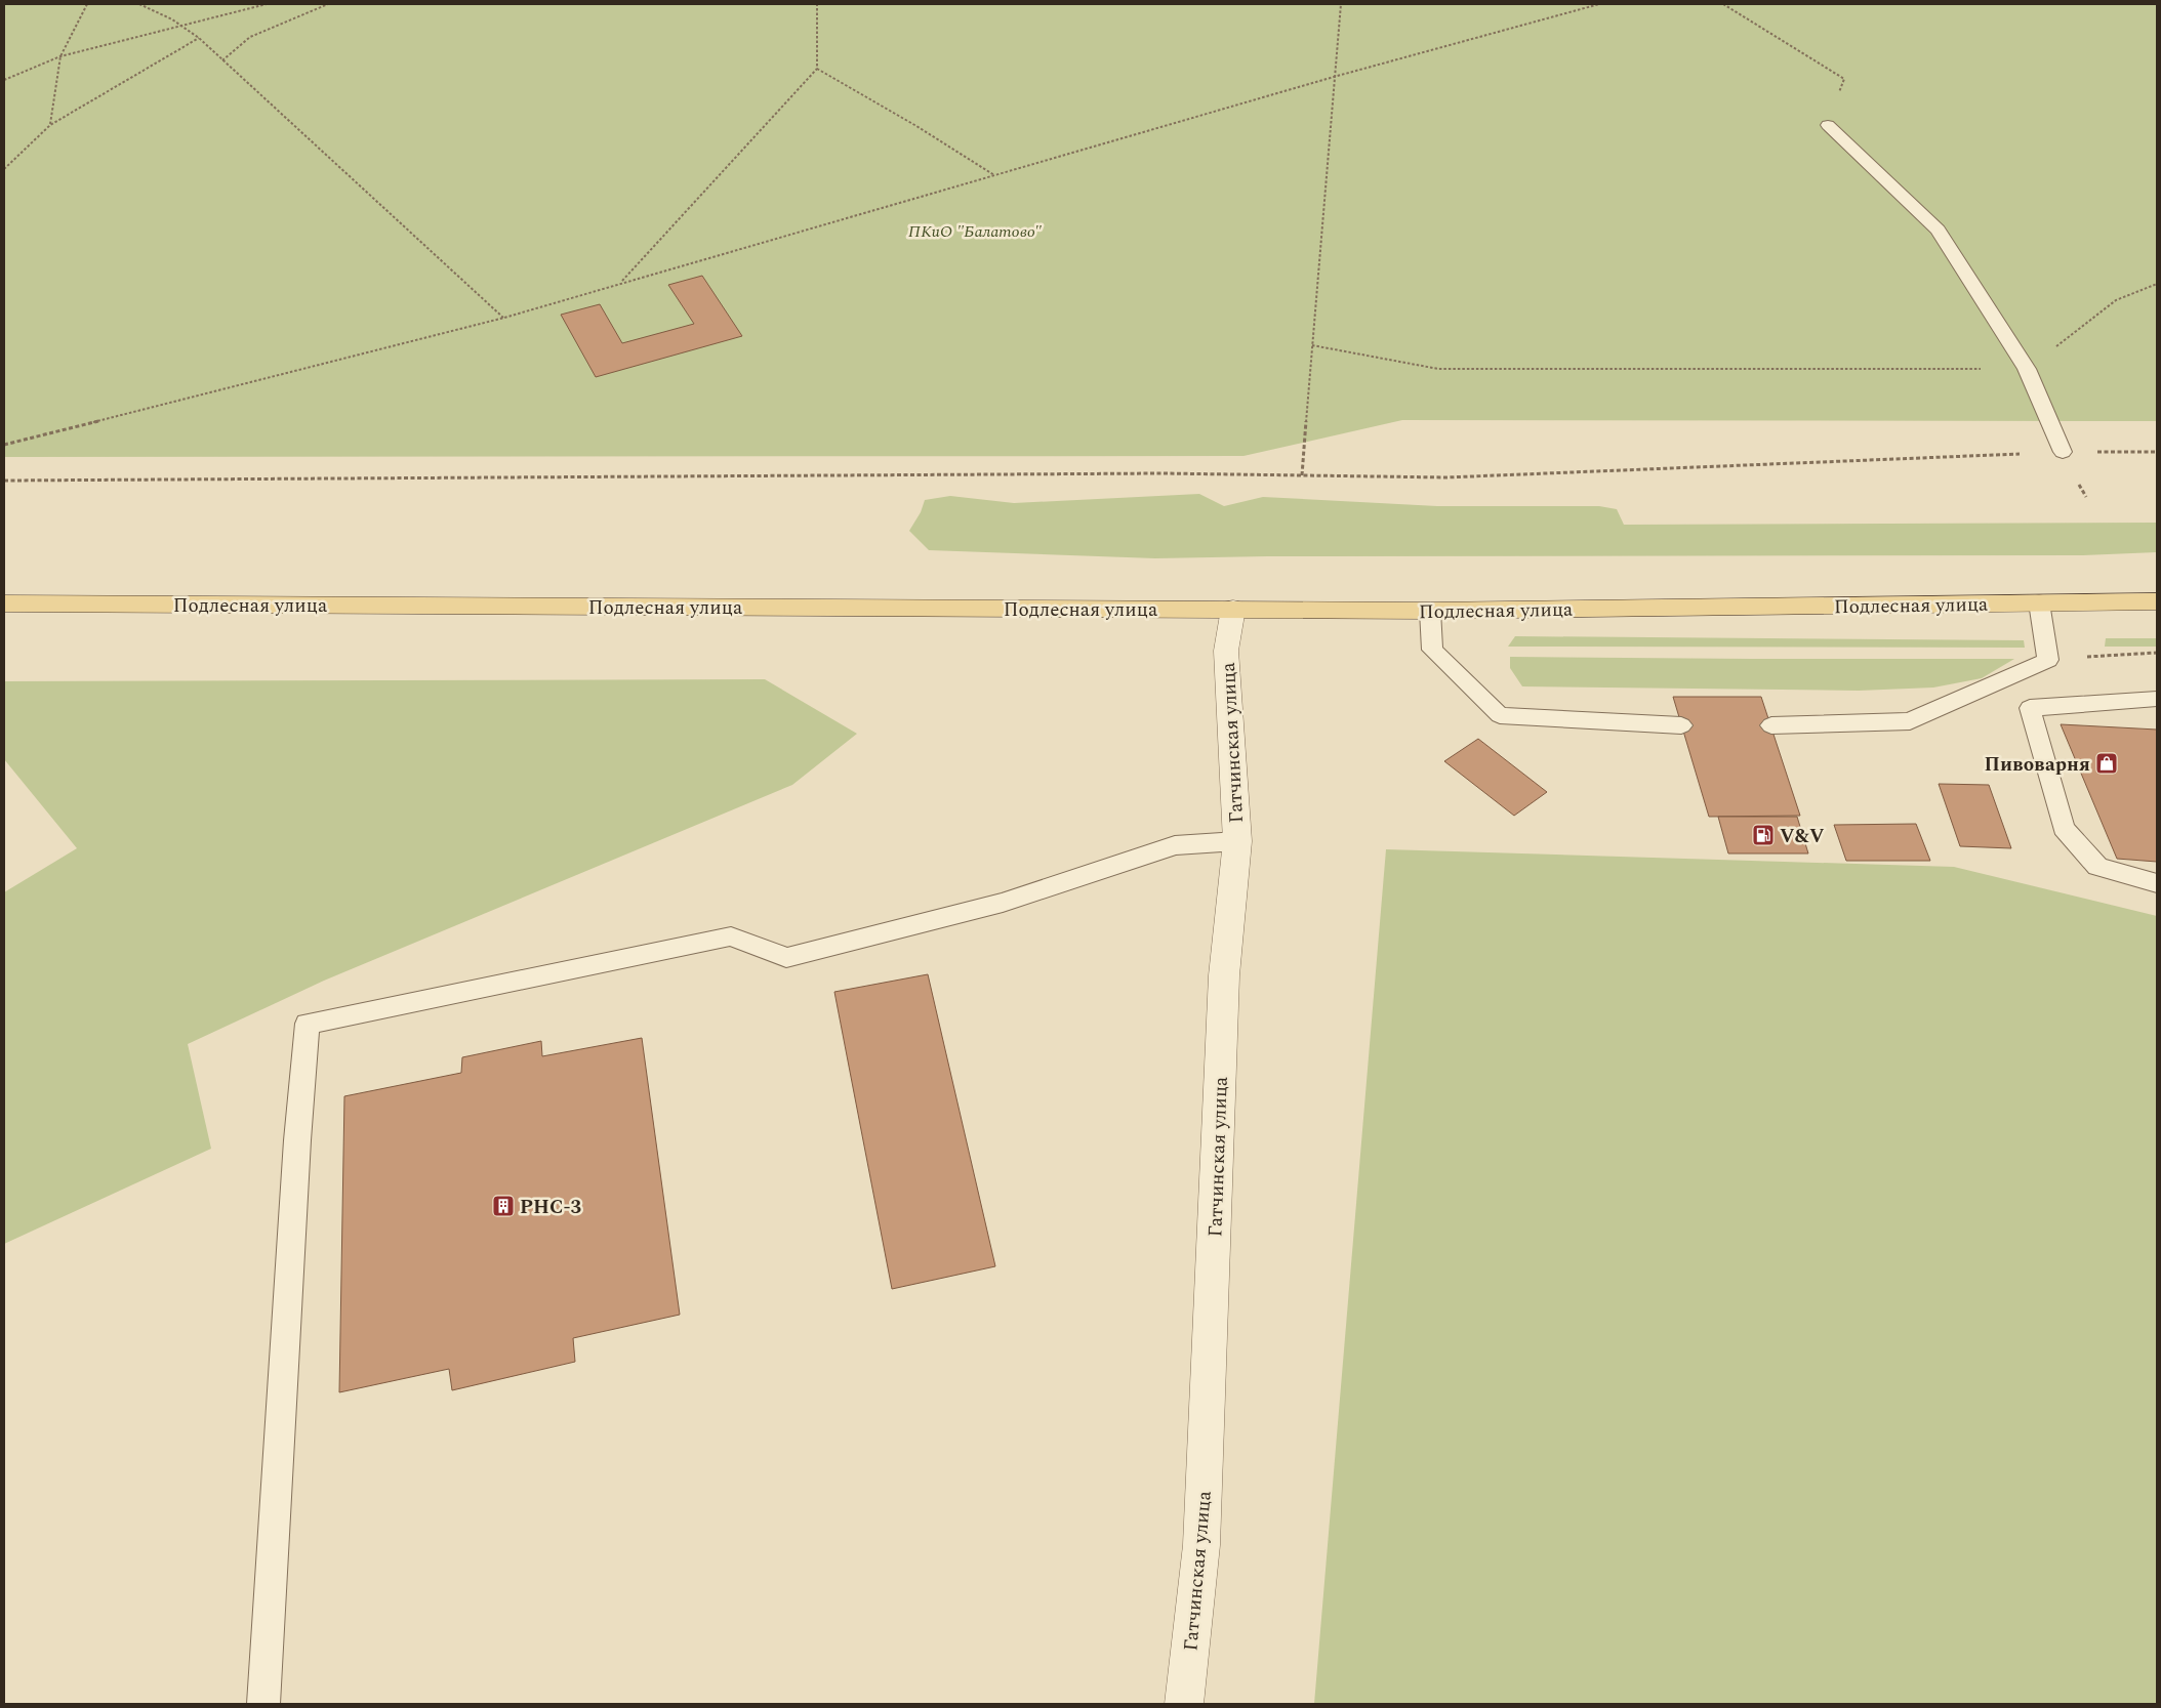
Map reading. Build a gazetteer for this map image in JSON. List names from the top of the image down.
{
  "streets": {
    "main road": ["Подлесная улица"],
    "street": ["Гатчинская улица"]
  },
  "crossings": [
    ["Подлесная улица", "Гатчинская улица"]
  ],
  "parks": ["ПКиО \"Балатово\""],
  "places": {
    "shop": ["Пивоварня"],
    "fuel station": ["V&V"],
    "building": ["РНС-3"]
  }
}
